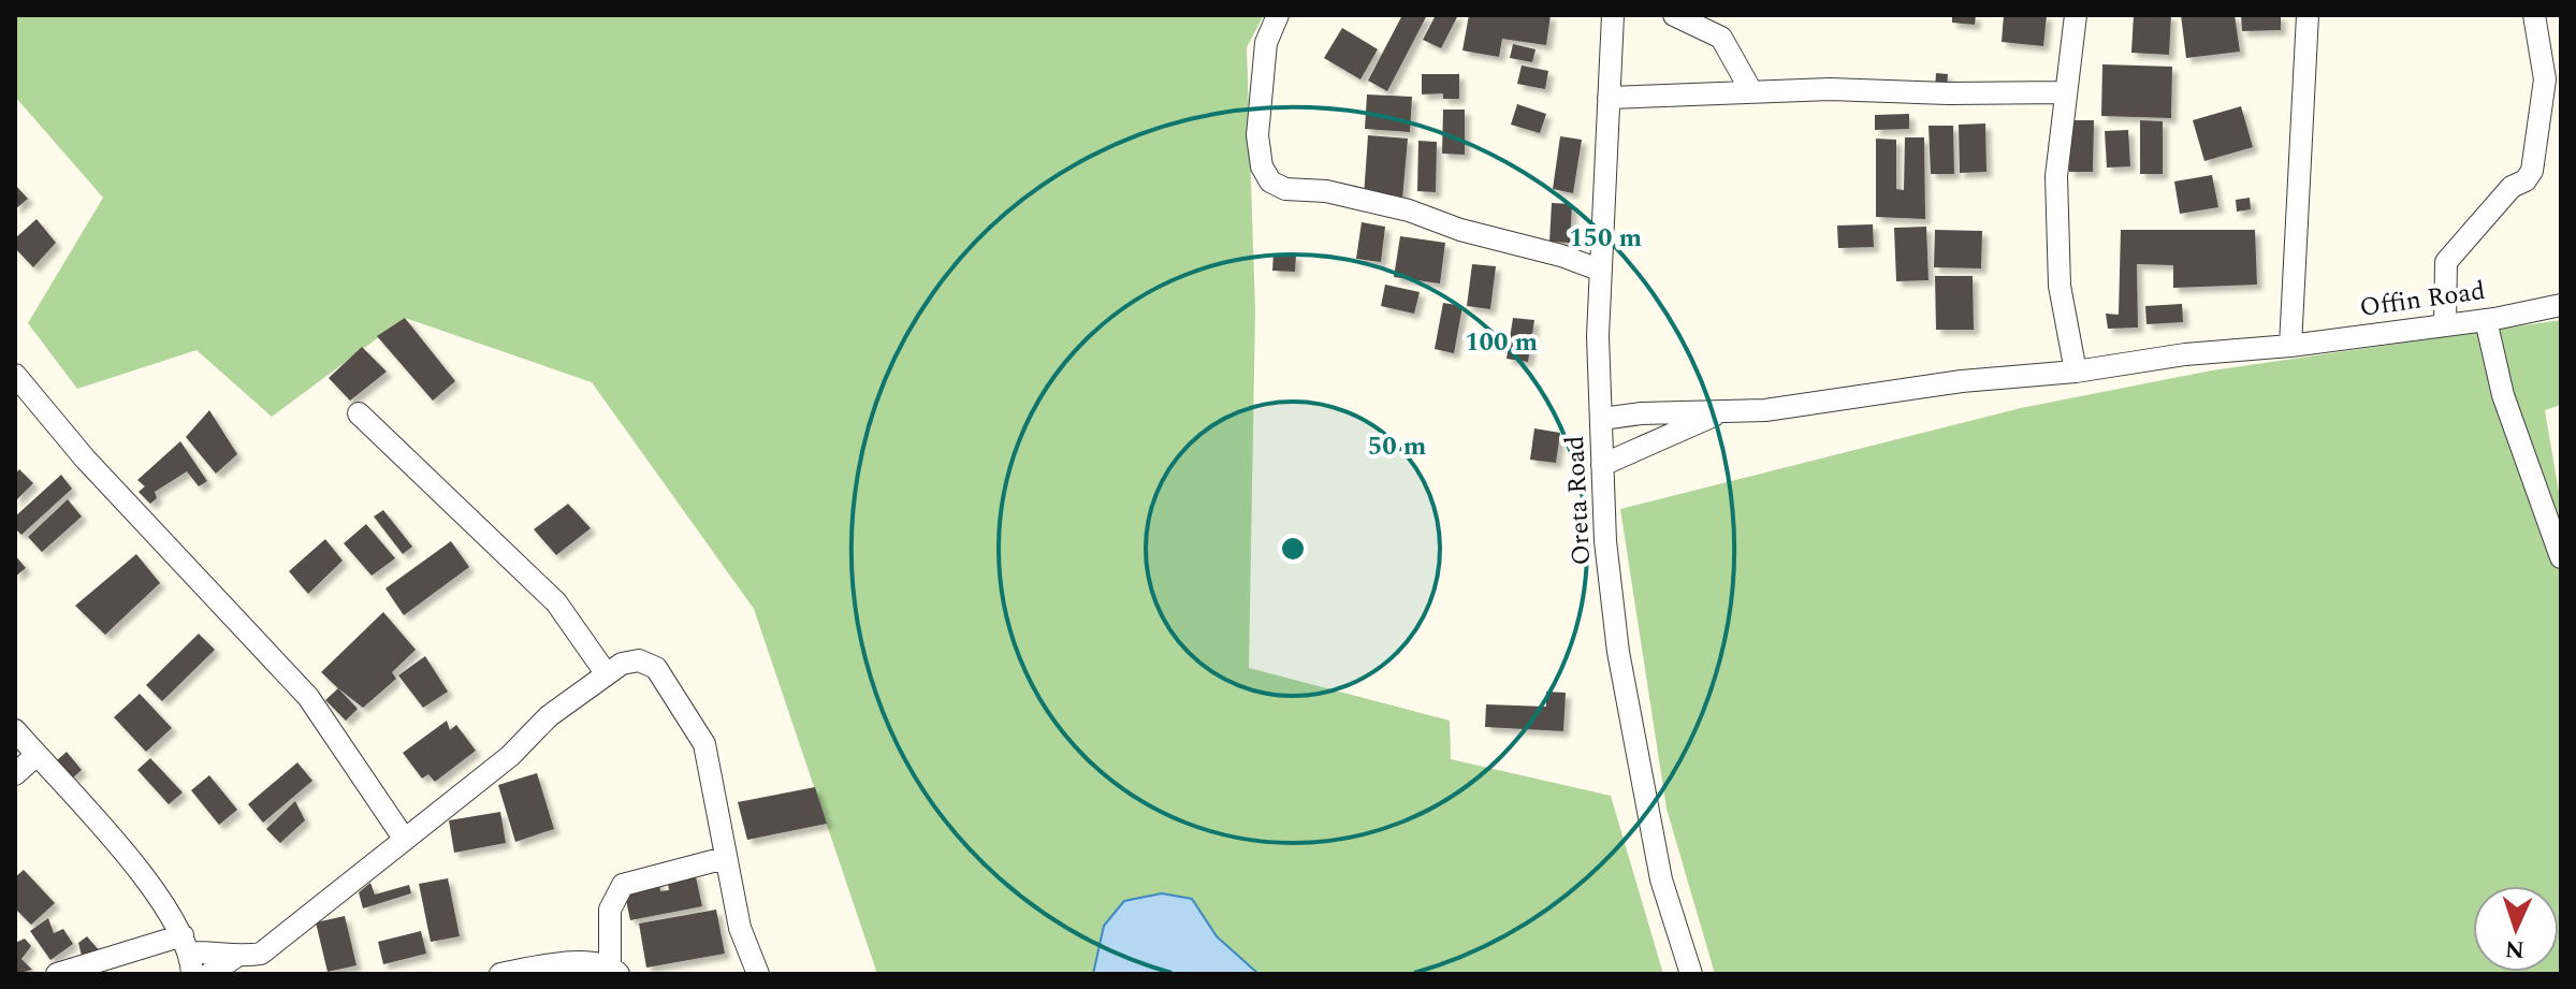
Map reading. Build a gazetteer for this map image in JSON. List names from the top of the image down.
{
  "streets": {
    "street": ["Offin Road", "Oreta Road"]
  },
  "north": "bottom",
  "rings": ["150 m", "100 m", "50 m"]
}
